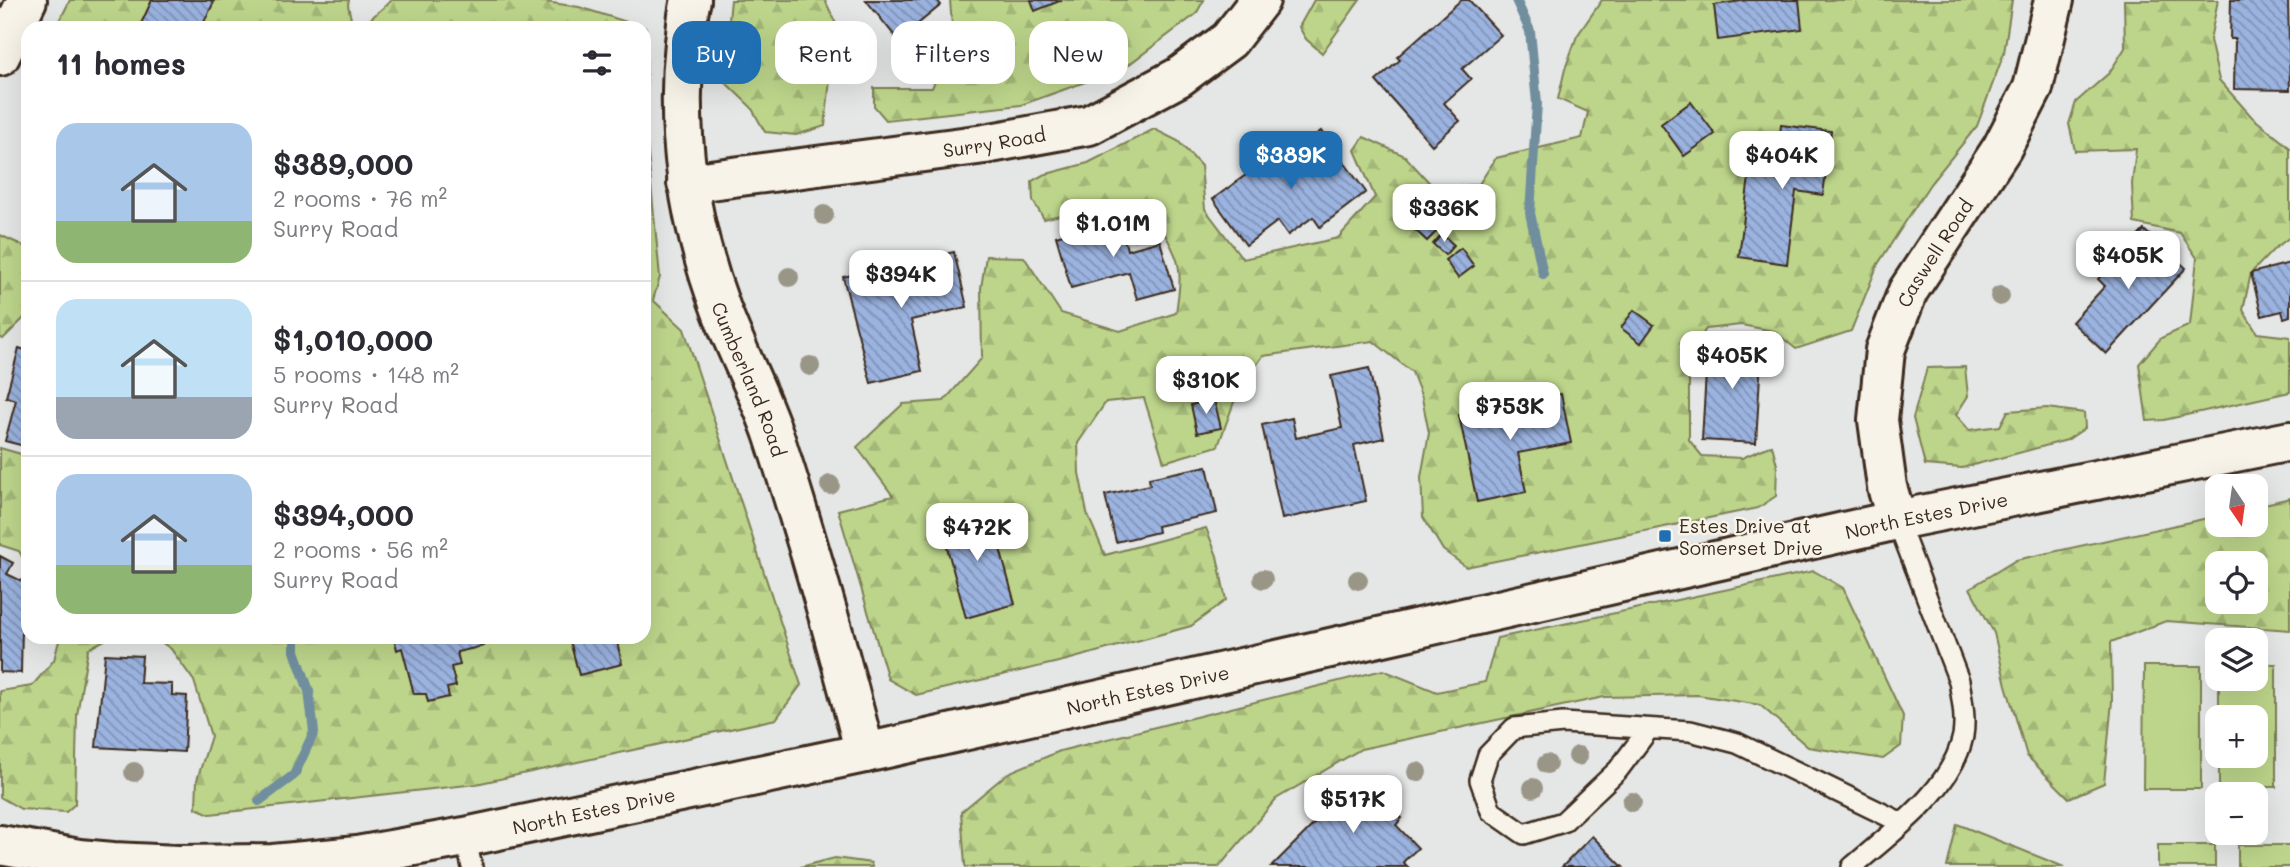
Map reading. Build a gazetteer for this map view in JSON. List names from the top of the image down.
{
  "streets": {
    "main road": [
      "Surry Road",
      "Caswell Road",
      "Cumberland Road",
      "North Estes Drive"
    ]
  },
  "crossings": [
    ["Surry Road", "Cumberland Road"],
    ["Caswell Road", "North Estes Drive"],
    ["Cumberland Road", "North Estes Drive"]
  ],
  "places": {
    "transit": ["Estes Drive at Somerset Drive"]
  },
  "north": "bottom",
  "page": {
    "chip": [
      "Buy",
      "Rent",
      "Filters",
      "New"
    ],
    "heading": "11 homes",
    "list": [
      {
        "name": "$389,000",
        "note": "2 rooms · 76 m² · Surry Road"
      },
      {
        "name": "$1,010,000",
        "note": "5 rooms · 148 m² · Surry Road"
      },
      {
        "name": "$394,000",
        "note": "2 rooms · 56 m² · Surry Road"
      }
    ],
    "price": [
      "$389K",
      "$404K",
      "$336K",
      "$1.01M",
      "$405K",
      "$394K",
      "$405K",
      "$310K",
      "$753K",
      "$472K",
      "$517K"
    ],
    "map_buttons": ["+", "−"]
  }
}
